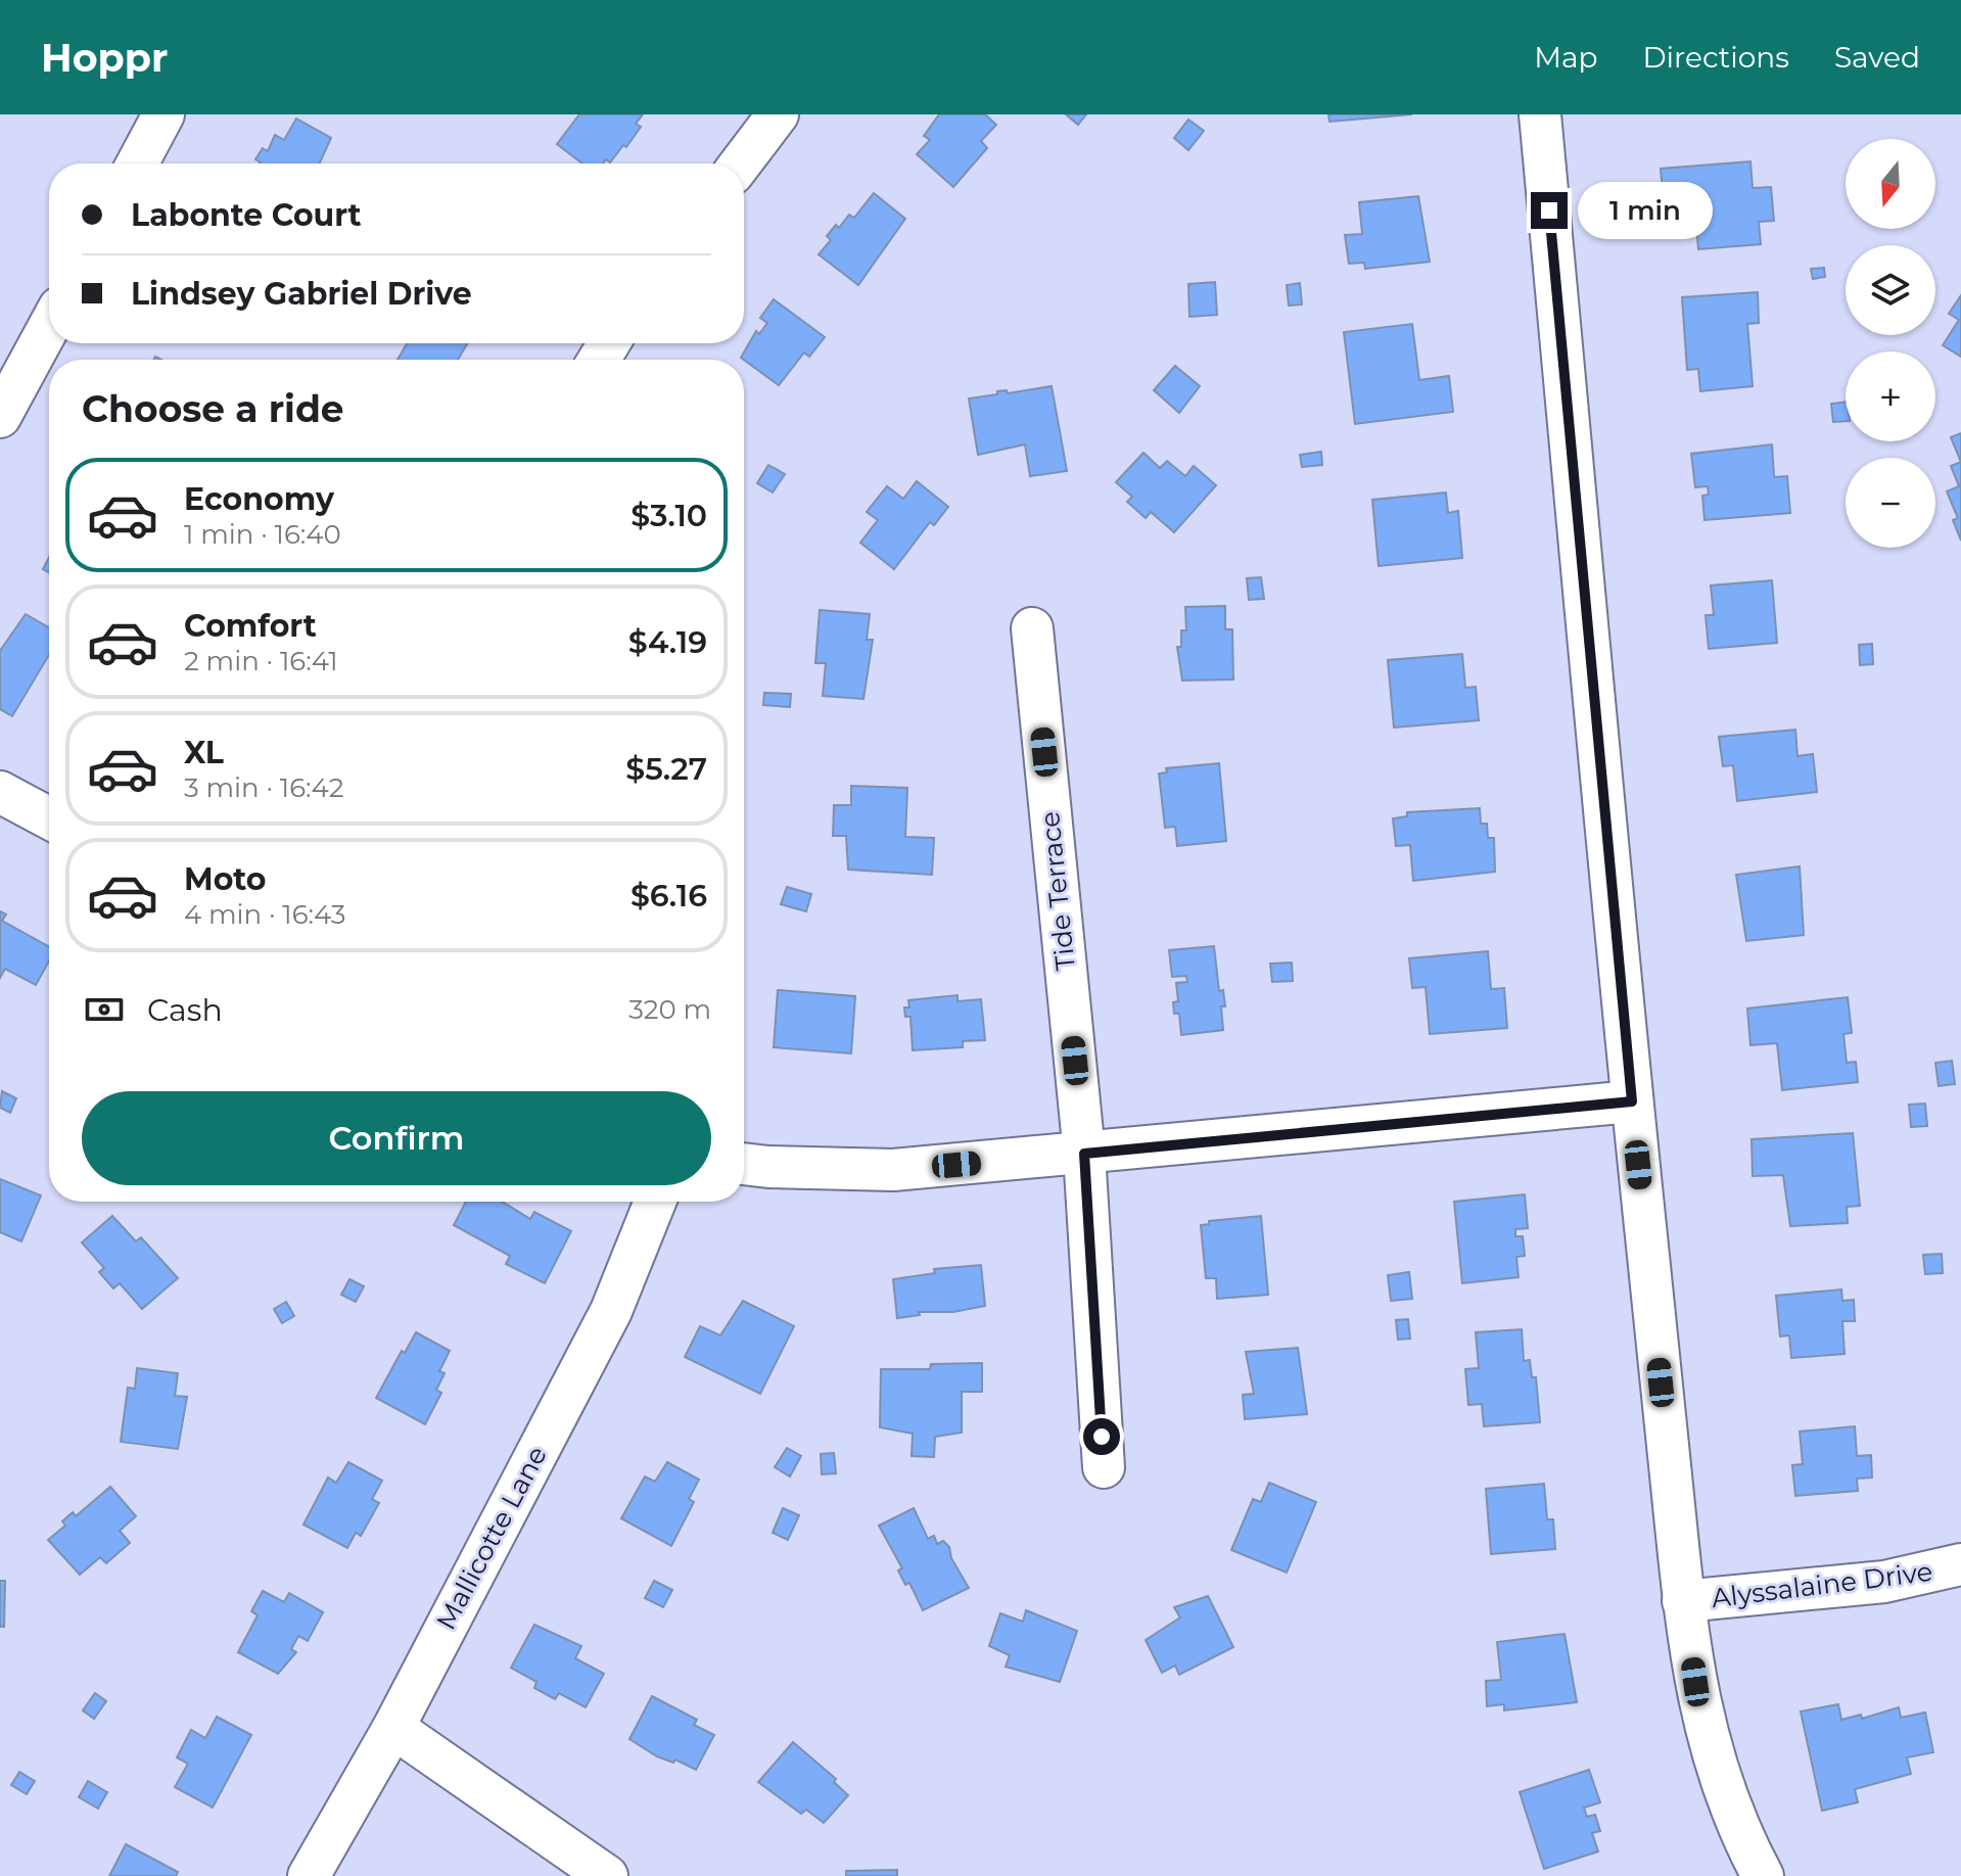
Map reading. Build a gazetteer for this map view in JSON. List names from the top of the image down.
{
  "streets": {
    "street": ["Tide Terrace", "Mallicotte Lane", "Alyssalaine Drive"]
  },
  "north": "bottom",
  "page": {
    "header": "Hoppr",
    "nav": ["Map", "Directions", "Saved"],
    "map_buttons": ["+", "−"],
    "banner": ["Labonte Court", "Lindsey Gabriel Drive"],
    "bubble": "1 min",
    "heading": "Choose a ride",
    "list": [
      {
        "name": "Economy",
        "note": "1 min · 16:40",
        "value": "$3.10"
      },
      {
        "name": "Comfort",
        "note": "2 min · 16:41",
        "value": "$4.19"
      },
      {
        "name": "XL",
        "note": "3 min · 16:42",
        "value": "$5.27"
      },
      {
        "name": "Moto",
        "note": "4 min · 16:43",
        "value": "$6.16"
      }
    ],
    "pay": ["Cash", "320 m"],
    "buttons": "Confirm"
  }
}
